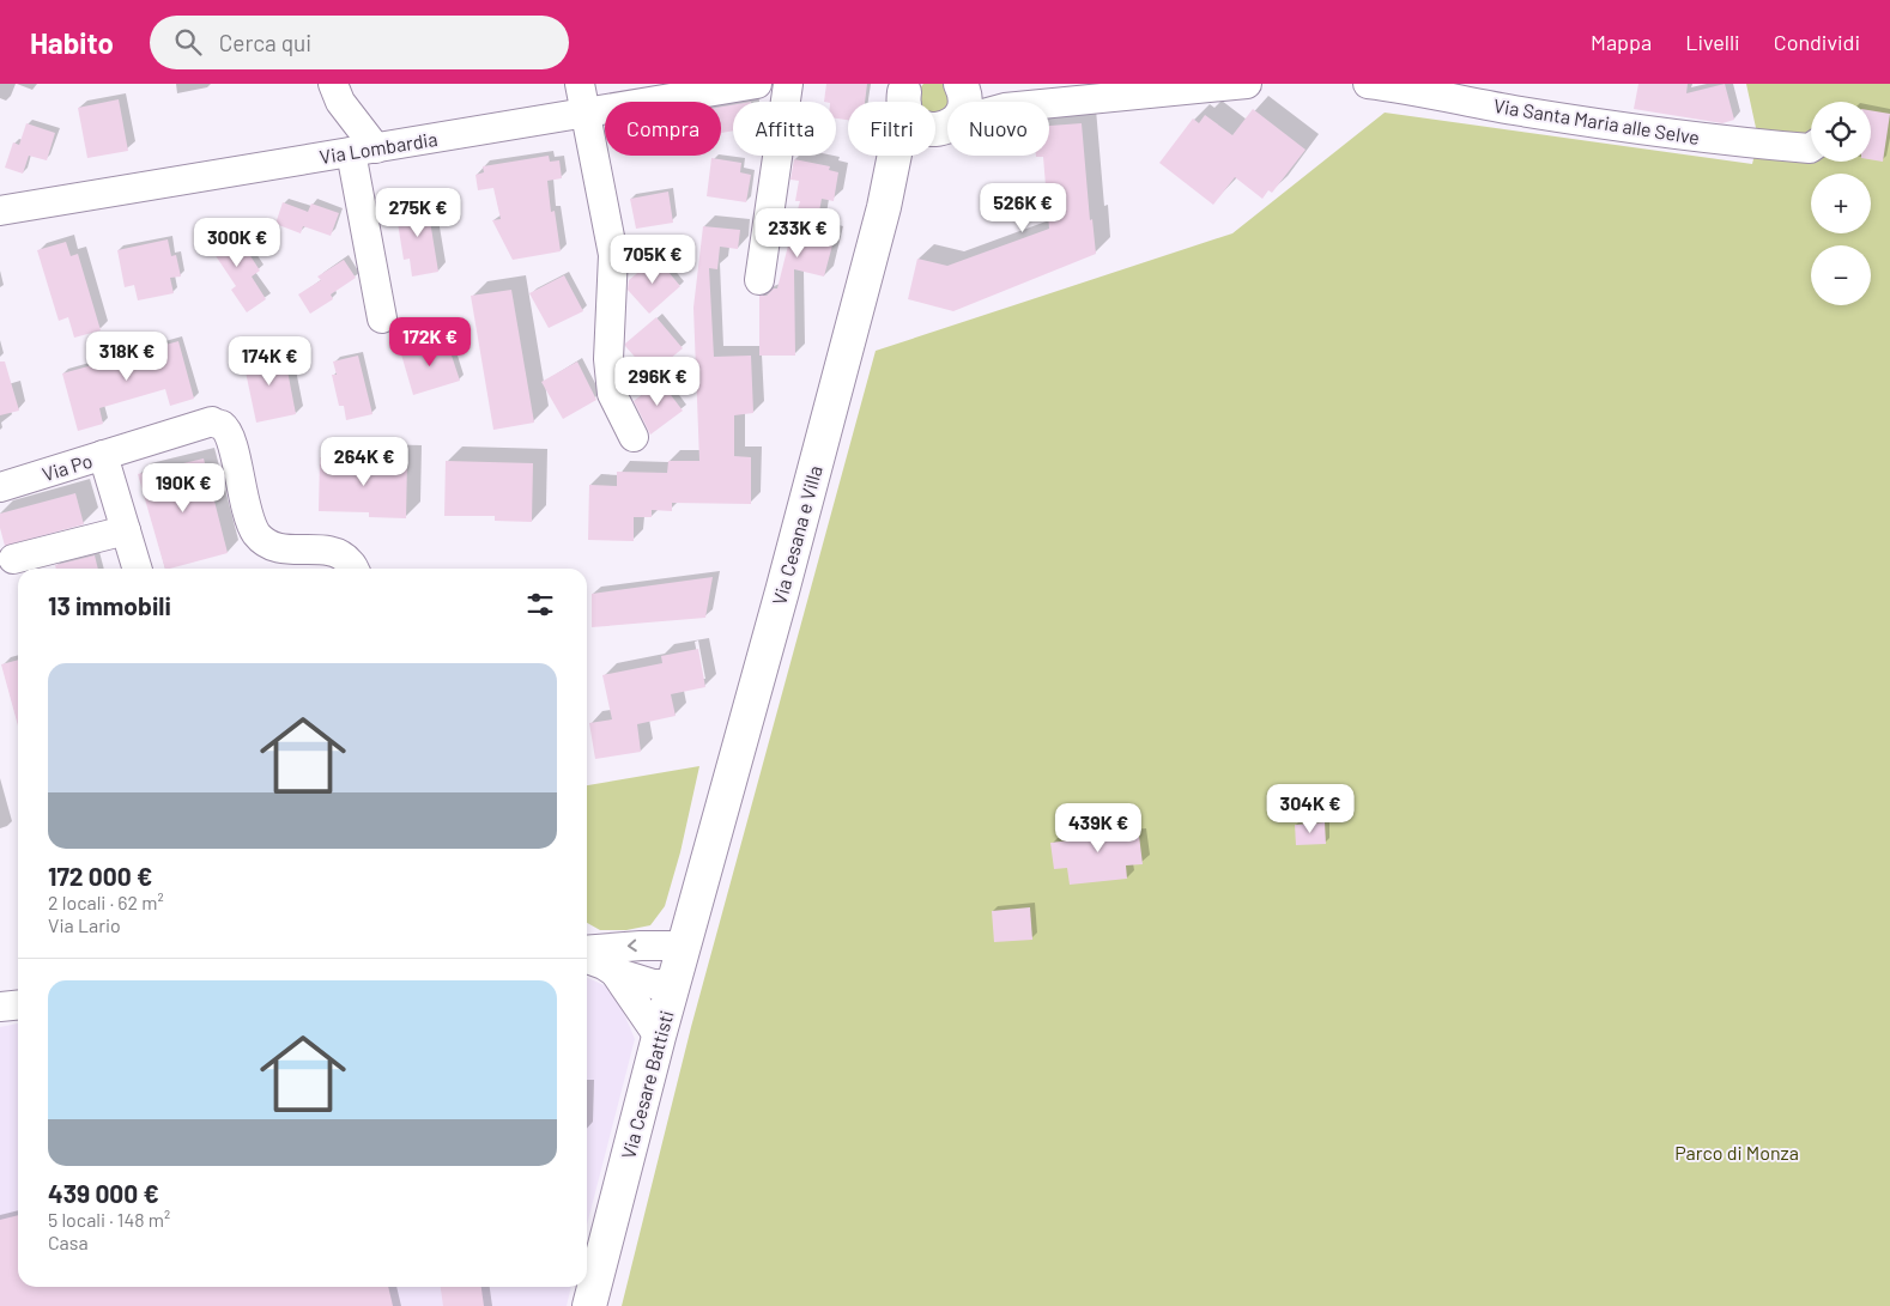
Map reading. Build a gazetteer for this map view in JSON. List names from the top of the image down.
{
  "streets": {
    "main road": ["Via Cesana e Villa", "Via Cesare Battisti"],
    "street": ["Via Santa Maria alle Selve", "Via Lombardia", "Via Po"]
  },
  "crossings": [
    ["Via Cesana e Villa", "Via Cesare Battisti"]
  ],
  "parks": ["Parco di Monza"],
  "page": {
    "header": "Habito",
    "search": "Cerca qui",
    "nav": ["Mappa", "Livelli", "Condividi"],
    "map_buttons": ["+", "−"],
    "chip": [
      "Compra",
      "Affitta",
      "Filtri",
      "Nuovo"
    ],
    "price": [
      "526K €",
      "275K €",
      "233K €",
      "300K €",
      "705K €",
      "172K €",
      "318K €",
      "174K €",
      "296K €",
      "264K €",
      "190K €",
      "304K €",
      "439K €"
    ],
    "heading": "13 immobili",
    "list": [
      {
        "name": "172 000 €",
        "note": "2 locali · 62 m² · Via Lario"
      },
      {
        "name": "439 000 €",
        "note": "5 locali · 148 m² · Casa"
      }
    ]
  }
}
